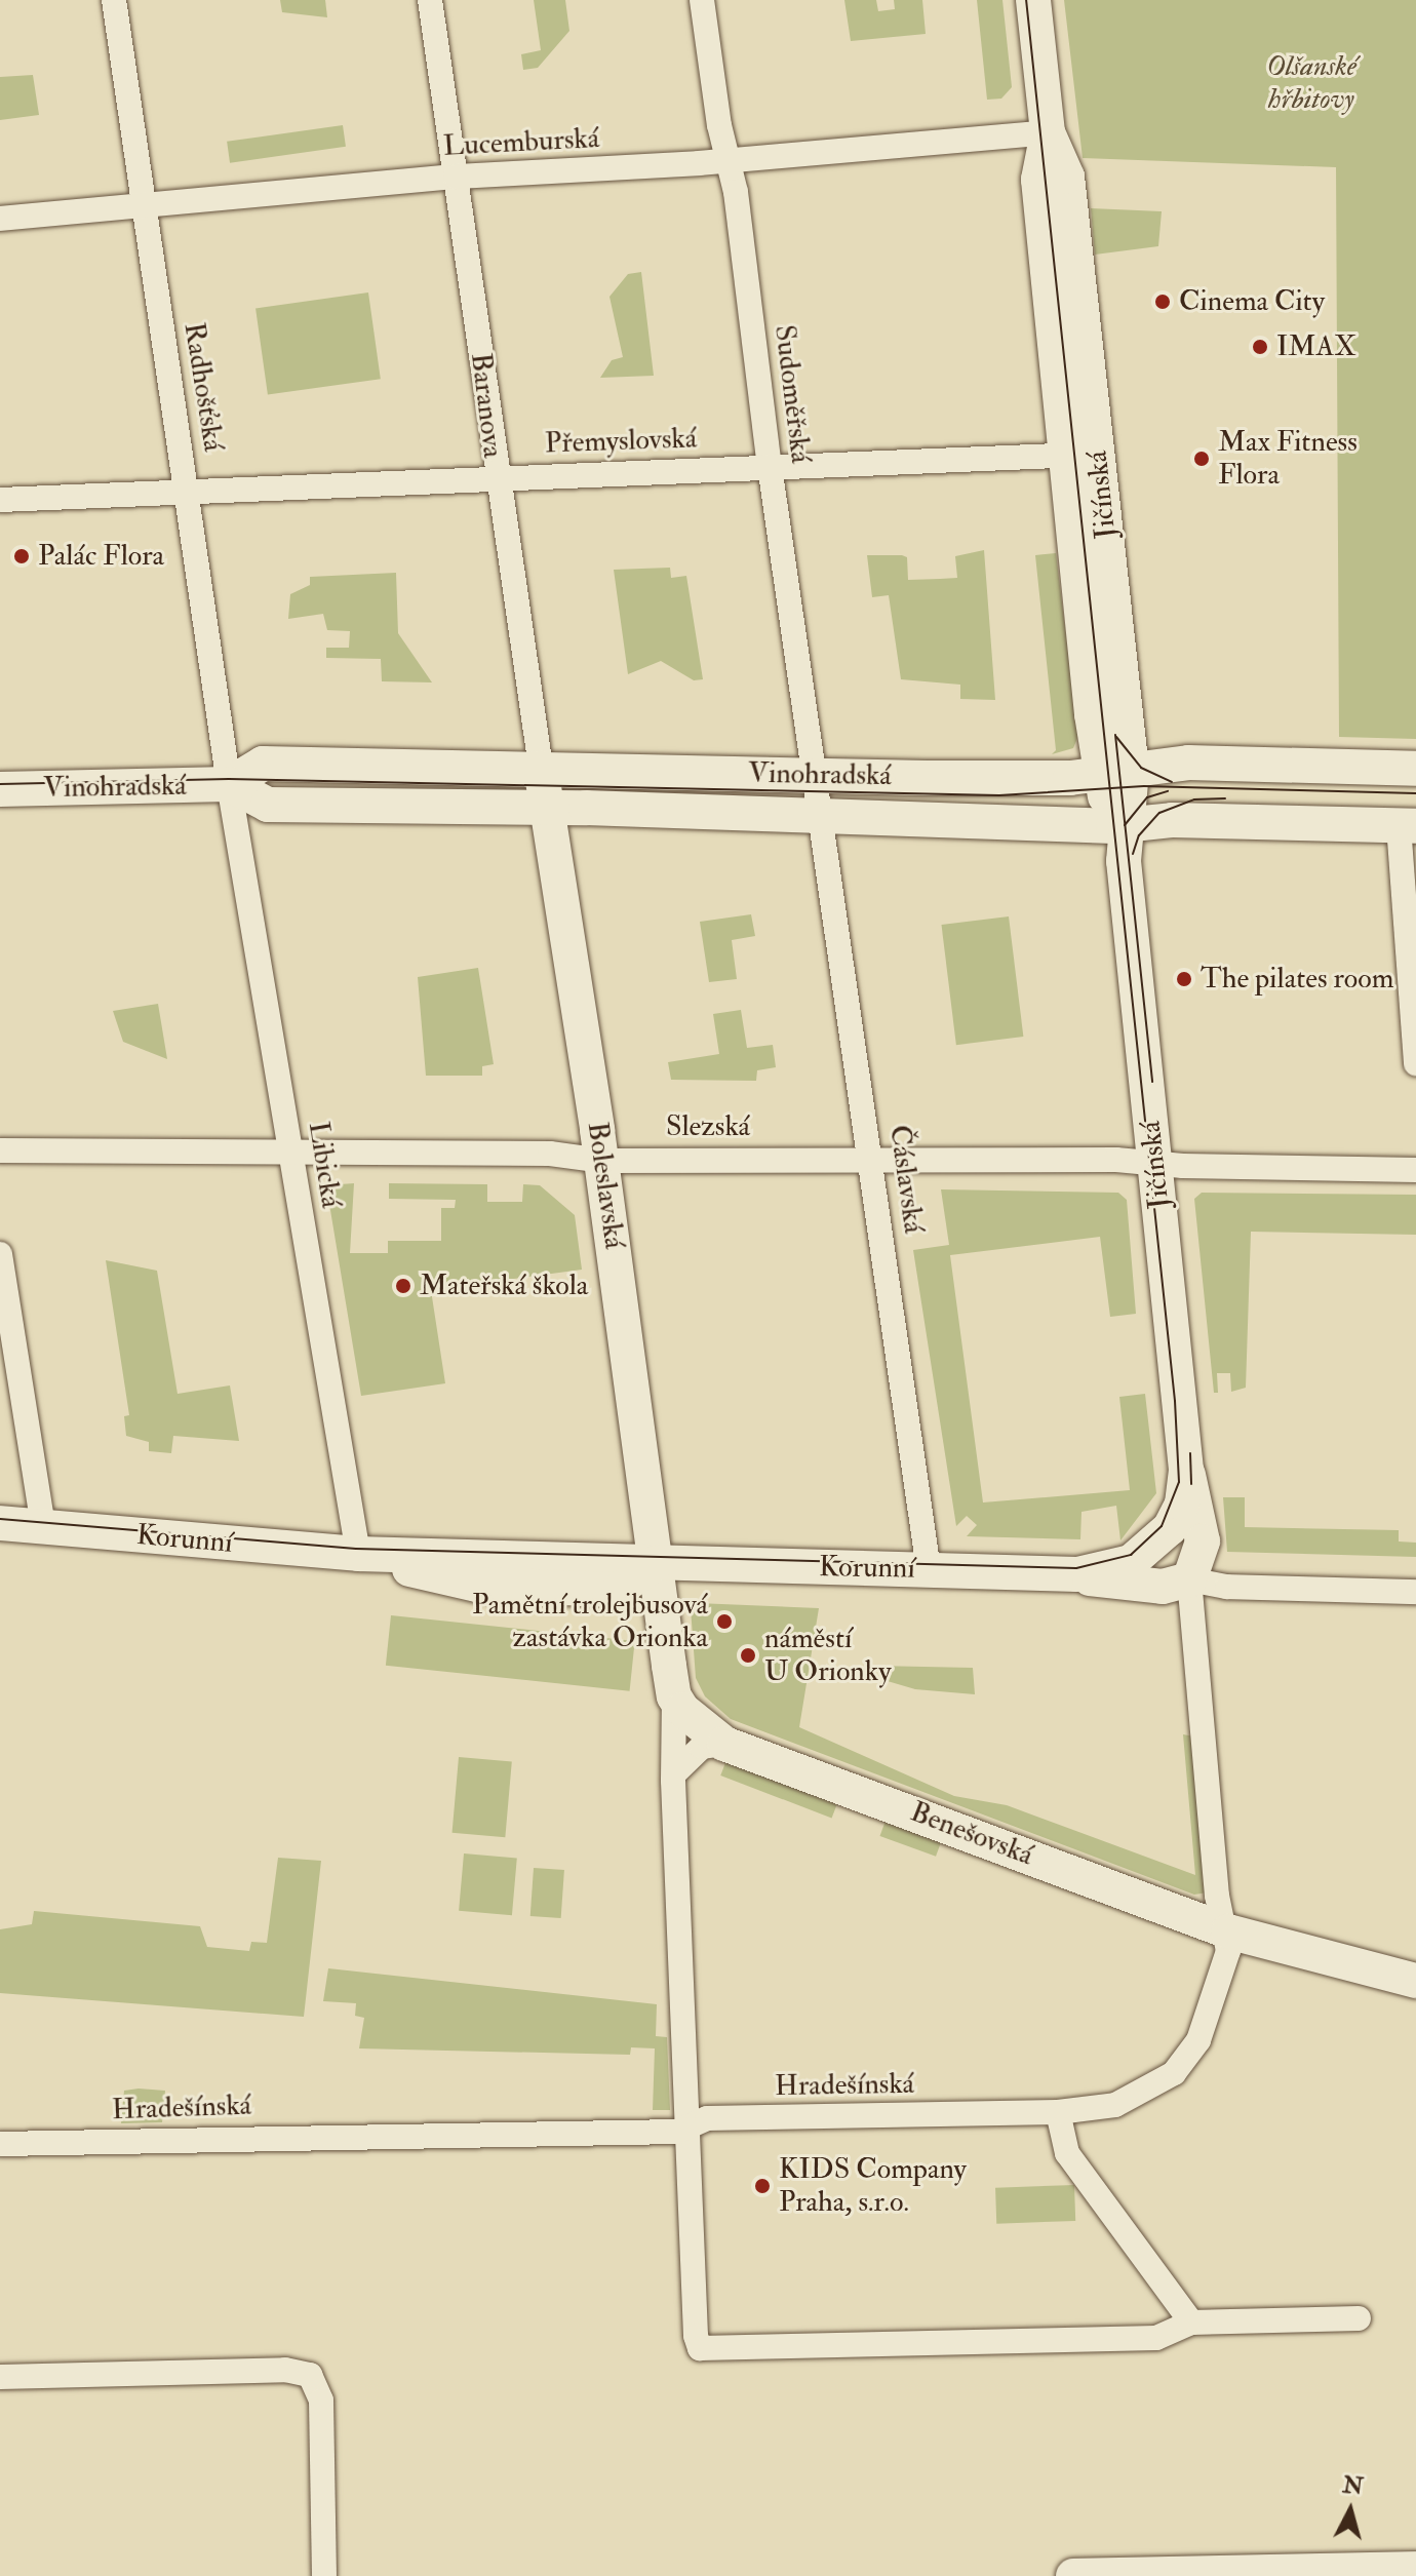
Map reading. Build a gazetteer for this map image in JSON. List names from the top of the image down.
{
  "streets": {
    "street": [
      "Lucemburská",
      "Radhošťská",
      "Sudoměřská",
      "Baranova",
      "Přemyslovská",
      "Jičínská",
      "Vinohradská",
      "Slezská",
      "Libická",
      "Čáslavská",
      "Boleslavská",
      "Korunní",
      "Benešovská",
      "Hradešínská"
    ]
  },
  "crossings": [
    ["Lucemburská", "Radhošťská"],
    ["Lucemburská", "Sudoměřská"],
    ["Lucemburská", "Baranova"],
    ["Lucemburská", "Jičínská"],
    ["Radhošťská", "Přemyslovská"],
    ["Radhošťská", "Vinohradská"],
    ["Radhošťská", "Libická"],
    ["Sudoměřská", "Přemyslovská"],
    ["Sudoměřská", "Vinohradská"],
    ["Sudoměřská", "Čáslavská"],
    ["Baranova", "Přemyslovská"],
    ["Baranova", "Vinohradská"],
    ["Baranova", "Boleslavská"],
    ["Přemyslovská", "Jičínská"],
    ["Jičínská", "Vinohradská"],
    ["Jičínská", "Slezská"],
    ["Jičínská", "Korunní"],
    ["Jičínská", "Hradešínská"],
    ["Vinohradská", "Libická"],
    ["Vinohradská", "Čáslavská"],
    ["Vinohradská", "Boleslavská"],
    ["Slezská", "Libická"],
    ["Slezská", "Čáslavská"],
    ["Slezská", "Boleslavská"],
    ["Libická", "Korunní"],
    ["Čáslavská", "Korunní"],
    ["Boleslavská", "Korunní"],
    ["Korunní", "Hradešínská"],
    ["Benešovská", "Hradešínská"]
  ],
  "parks": ["Olšanské hřbitovy"],
  "places": [
    "Cinema City",
    "IMAX",
    "Max Fitness Flora",
    "Palác Flora",
    "The pilates room",
    "Mateřská škola",
    "Pamětní trolejbusová zastávka Orionka",
    "náměstí U Orionky",
    "KIDS Company Praha, s.r.o."
  ],
  "north": "top"
}
